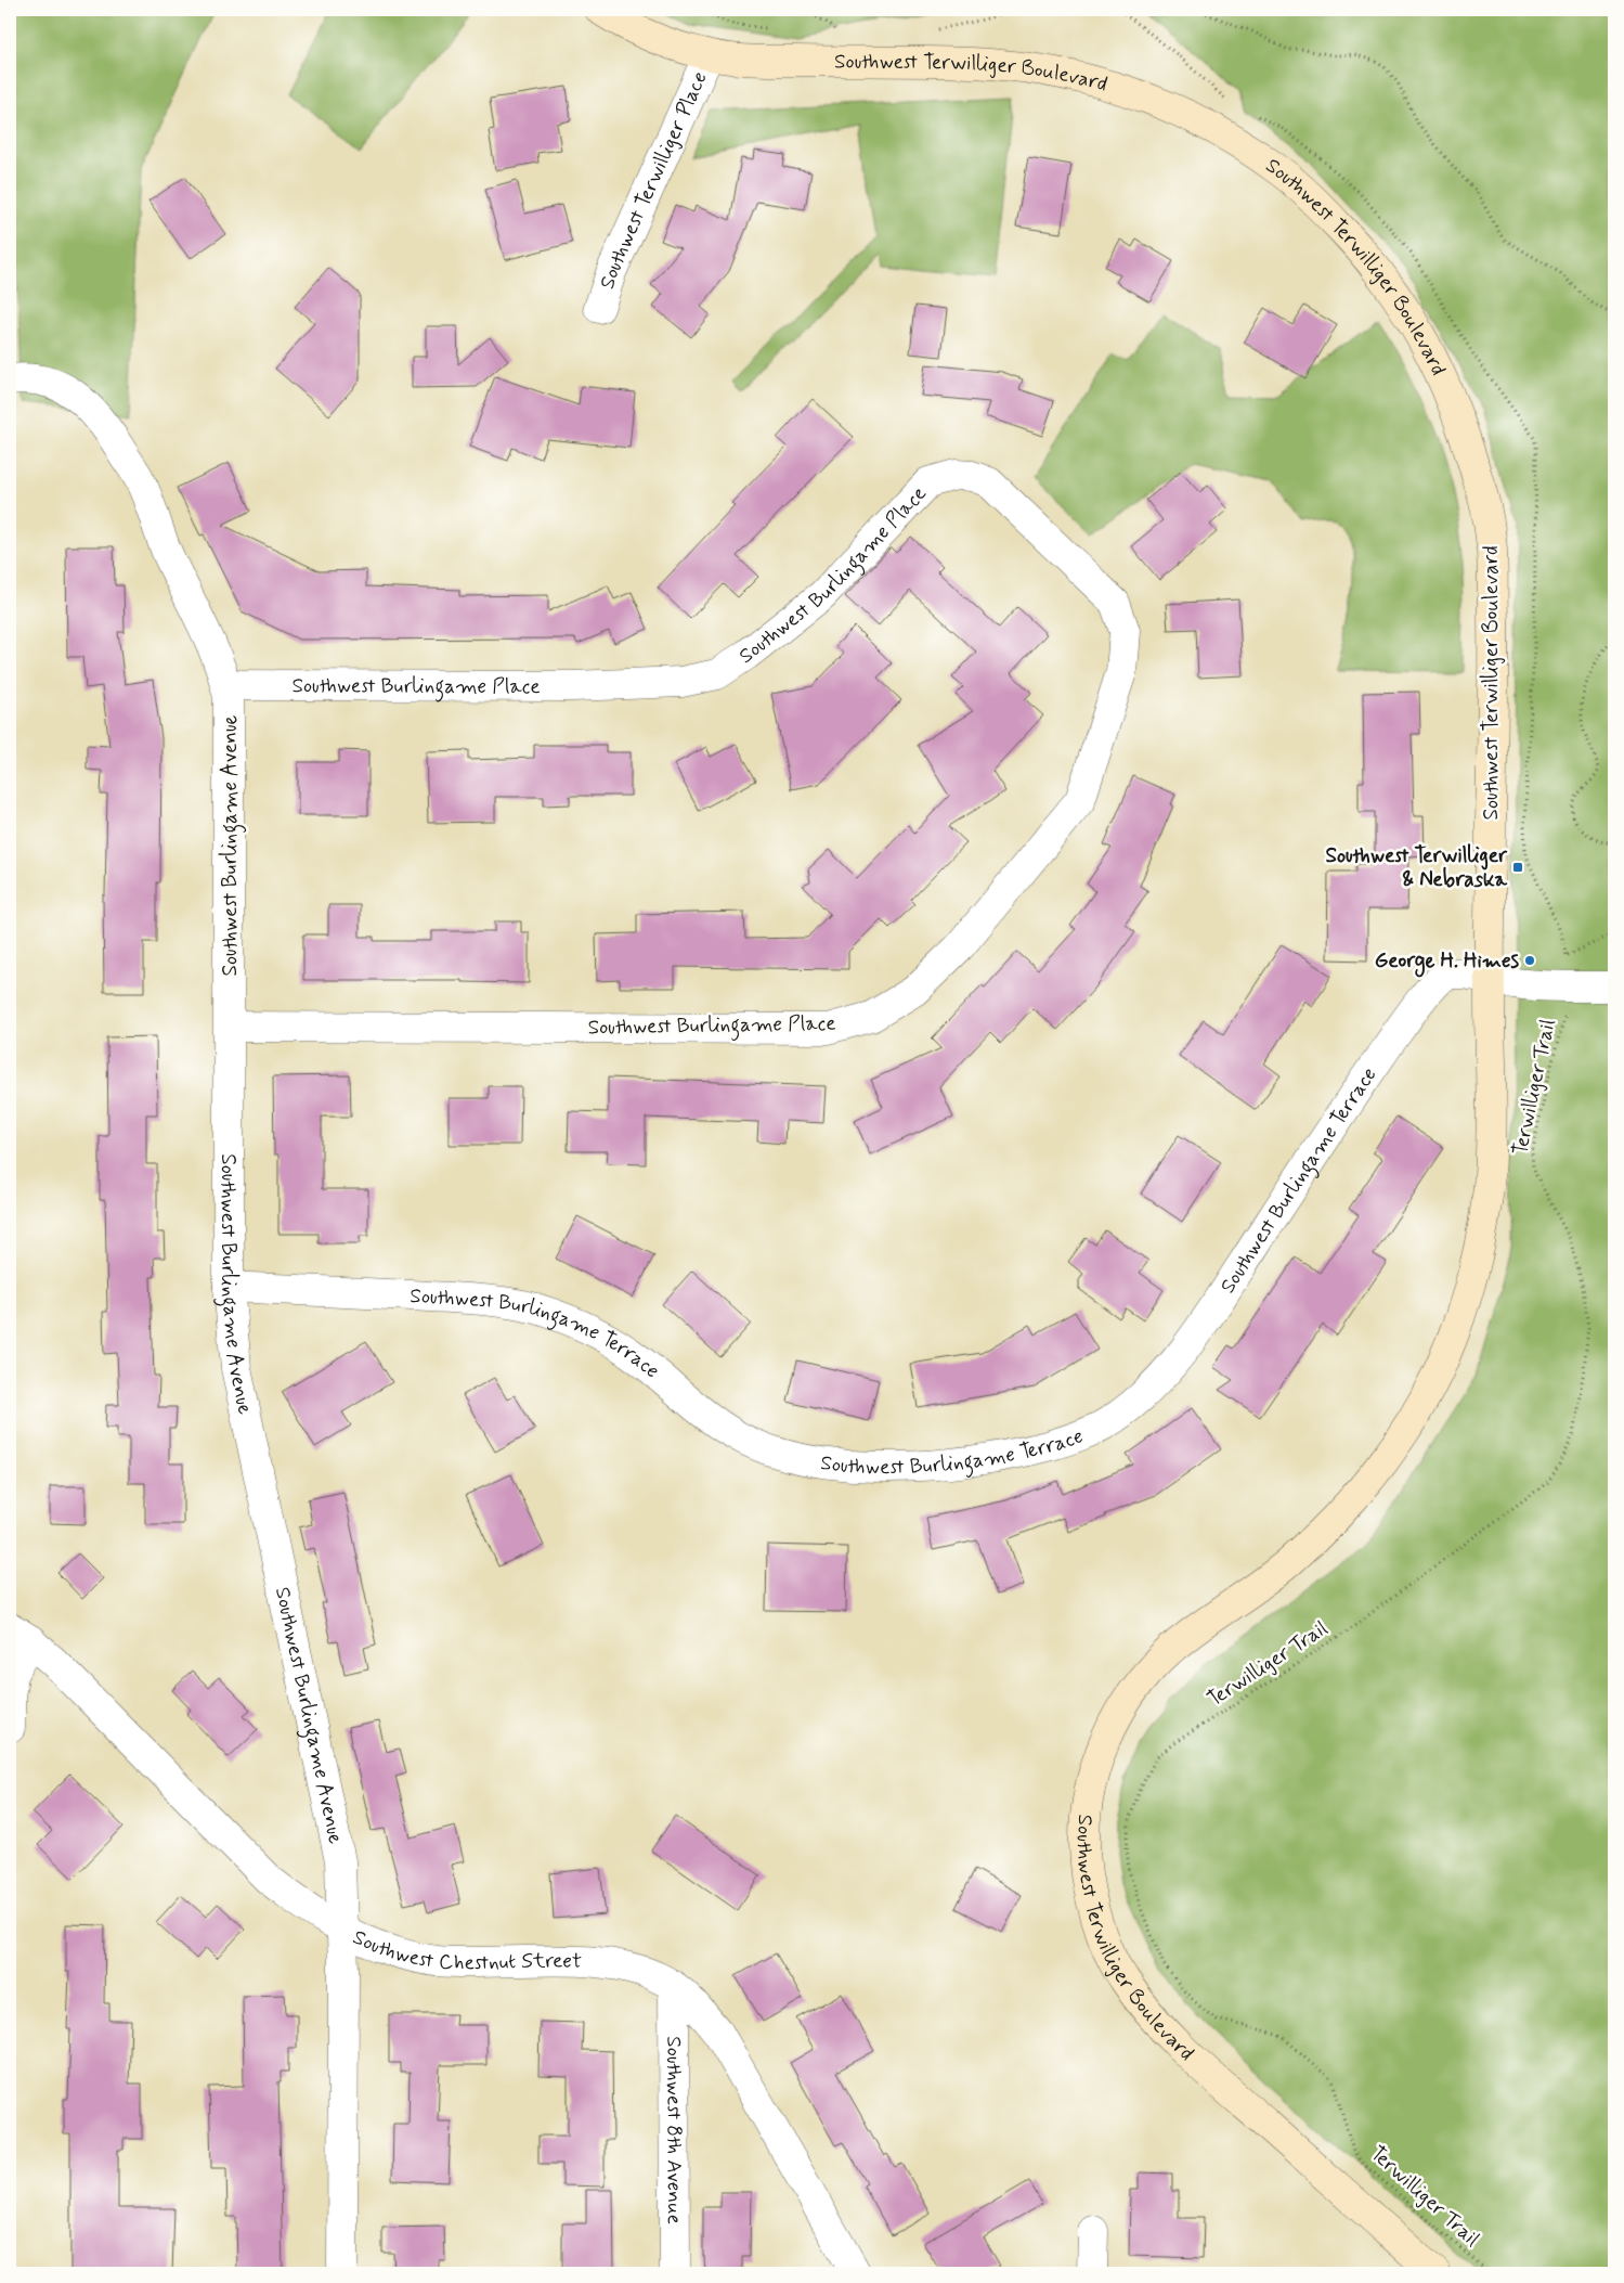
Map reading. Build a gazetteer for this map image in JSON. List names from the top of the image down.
{
  "streets": {
    "main road": ["Southwest Terwilliger Boulevard"],
    "street": [
      "Southwest Terwilliger Place",
      "Southwest Burlingame Place",
      "Southwest Burlingame Avenue",
      "Southwest Burlingame Terrace",
      "Southwest Chestnut Street",
      "Southwest 8th Avenue"
    ],
    "path": ["Terwilliger Trail"]
  },
  "crossings": [
    ["Southwest Terwilliger Boulevard", "Southwest Terwilliger Place"],
    ["Southwest Terwilliger Boulevard", "Southwest Burlingame Terrace"],
    ["Southwest Burlingame Place", "Southwest Burlingame Avenue"],
    ["Southwest Burlingame Avenue", "Southwest Burlingame Terrace"],
    ["Southwest Burlingame Avenue", "Southwest Chestnut Street"],
    ["Southwest Chestnut Street", "Southwest 8th Avenue"]
  ],
  "places": {
    "transit": ["Southwest Terwilliger & Nebraska"],
    "other": ["George H. Himes"]
  }
}
